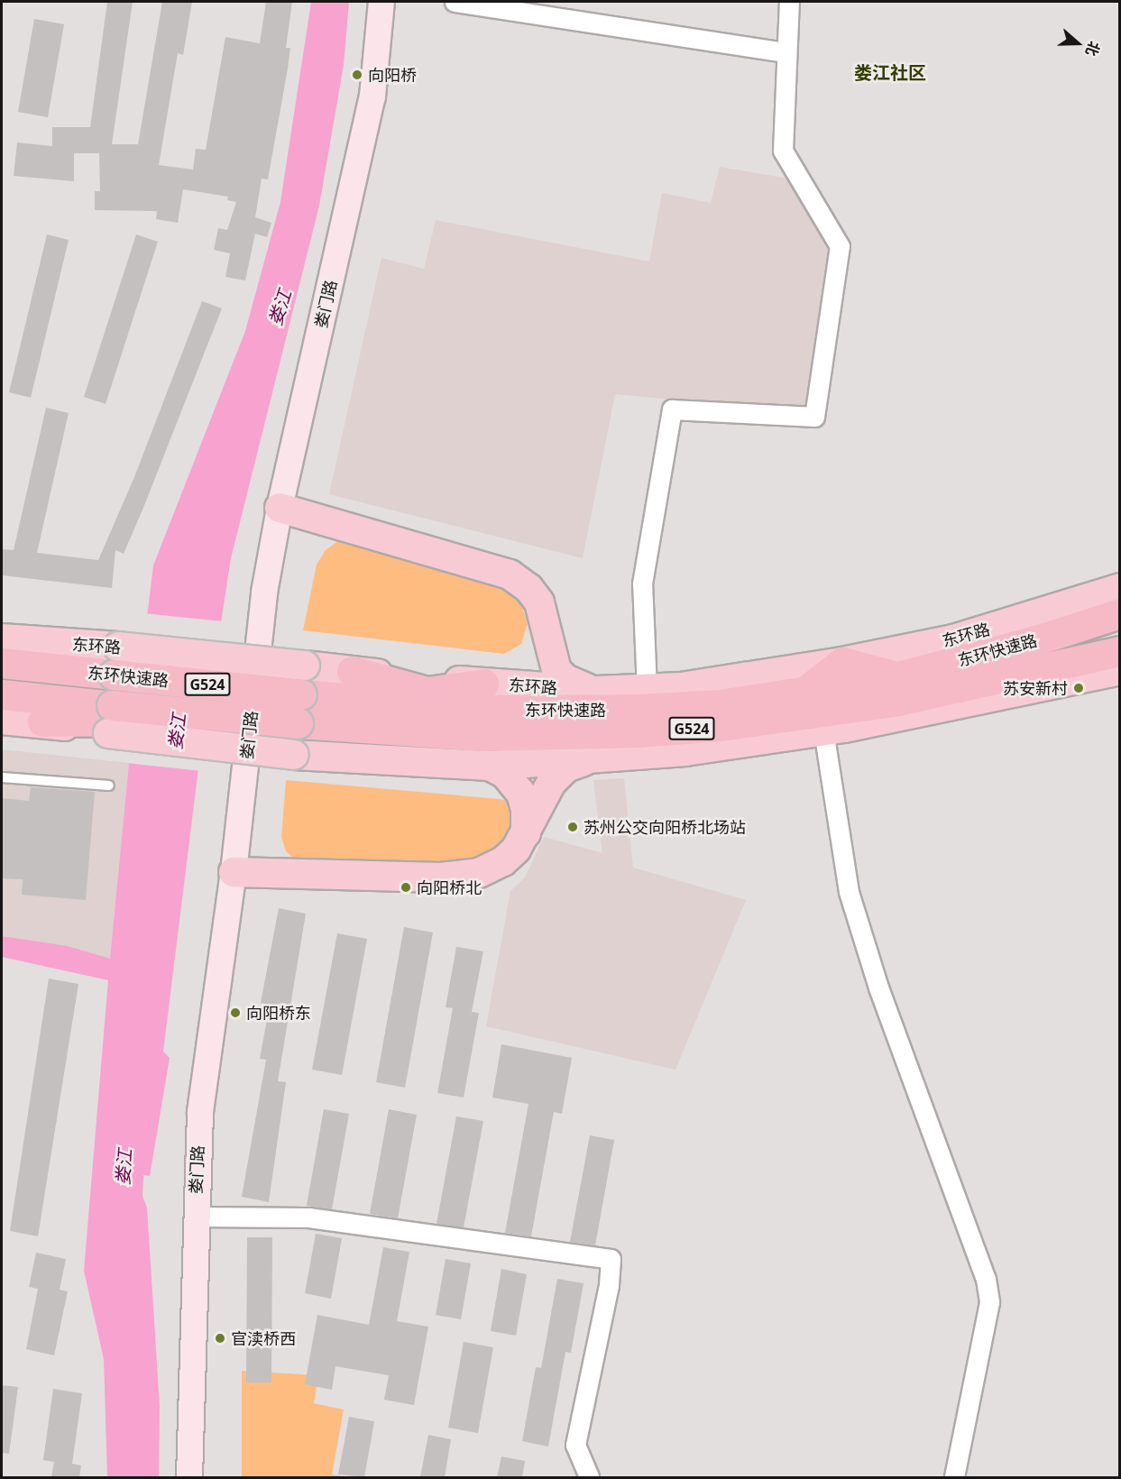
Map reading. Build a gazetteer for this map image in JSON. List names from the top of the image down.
{
  "streets": {
    "highway": ["东环快速路", "G524"],
    "main road": ["娄门路", "东环路"]
  },
  "crossings": [
    ["东环路", "东环快速路"]
  ],
  "districts": ["娄江社区"],
  "water": ["娄江"],
  "places": [
    "向阳桥",
    "苏安新村",
    "苏州公交向阳桥北场站",
    "向阳桥北",
    "向阳桥东",
    "官渎桥西"
  ],
  "north": "right"
}
